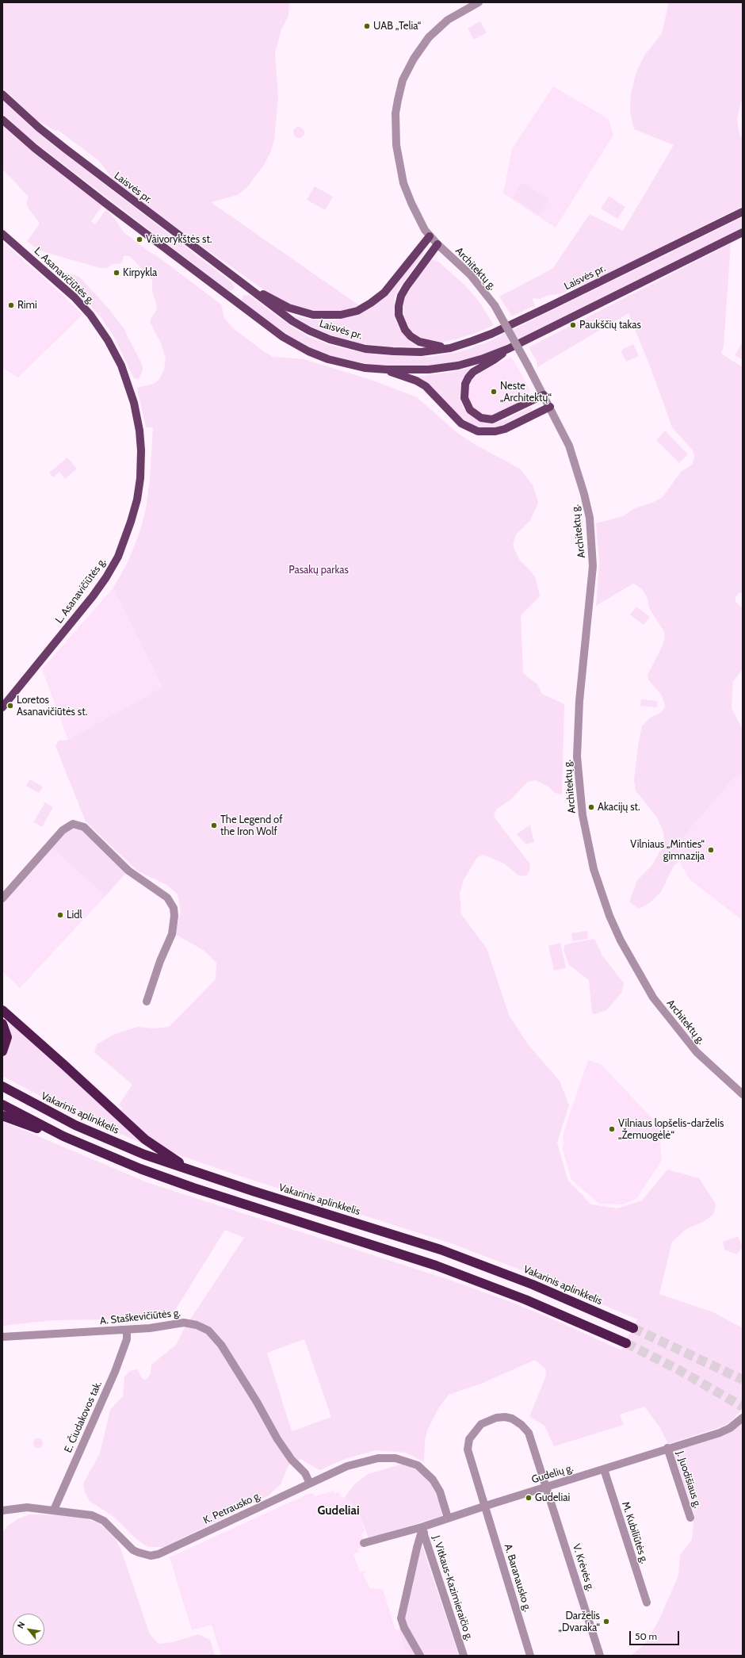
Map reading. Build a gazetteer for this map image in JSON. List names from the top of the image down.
{
  "streets": {
    "highway": ["Vakarinis aplinkkelis"],
    "main road": ["Laisvės pr.", "L. Asanavičiūtės g."],
    "street": [
      "Architektų g.",
      "A. Staškevičiūtės g.",
      "E. Čiudakovos tak.",
      "Gudelių g.",
      "J. Juodišiaus g.",
      "K. Petrausko g.",
      "M. Kubiliūtės g.",
      "V. Krėvės g.",
      "A. Baranausko g.",
      "J. Vitkaus-Kazimieraičio g."
    ]
  },
  "crossings": [
    ["A. Staškevičiūtės g.", "E. Čiudakovos tak."],
    ["A. Staškevičiūtės g.", "K. Petrausko g."],
    ["E. Čiudakovos tak.", "K. Petrausko g."],
    ["Gudelių g.", "J. Juodišiaus g."],
    ["Gudelių g.", "K. Petrausko g."],
    ["Gudelių g.", "M. Kubiliūtės g."],
    ["Gudelių g.", "V. Krėvės g."],
    ["Gudelių g.", "A. Baranausko g."],
    ["Gudelių g.", "J. Vitkaus-Kazimieraičio g."],
    ["V. Krėvės g.", "A. Baranausko g."]
  ],
  "districts": ["Gudeliai"],
  "parks": ["Pasakų parkas"],
  "places": [
    "UAB „Telia“",
    "Vaivorykštės st.",
    "Kirpykla",
    "Rimi",
    "Paukščių takas",
    "Neste „Architektų“",
    "Loretos Asanavičiūtės st.",
    "Akacijų st.",
    "The Legend of the Iron Wolf",
    "Vilniaus „Minties“ gimnazija",
    "Lidl",
    "Vilniaus lopšelis-darželis „Žemuogėlė“",
    "Gudeliai",
    "Darželis „Dvaraka“"
  ],
  "scale_bar": "50 m",
  "north": "top left"
}
